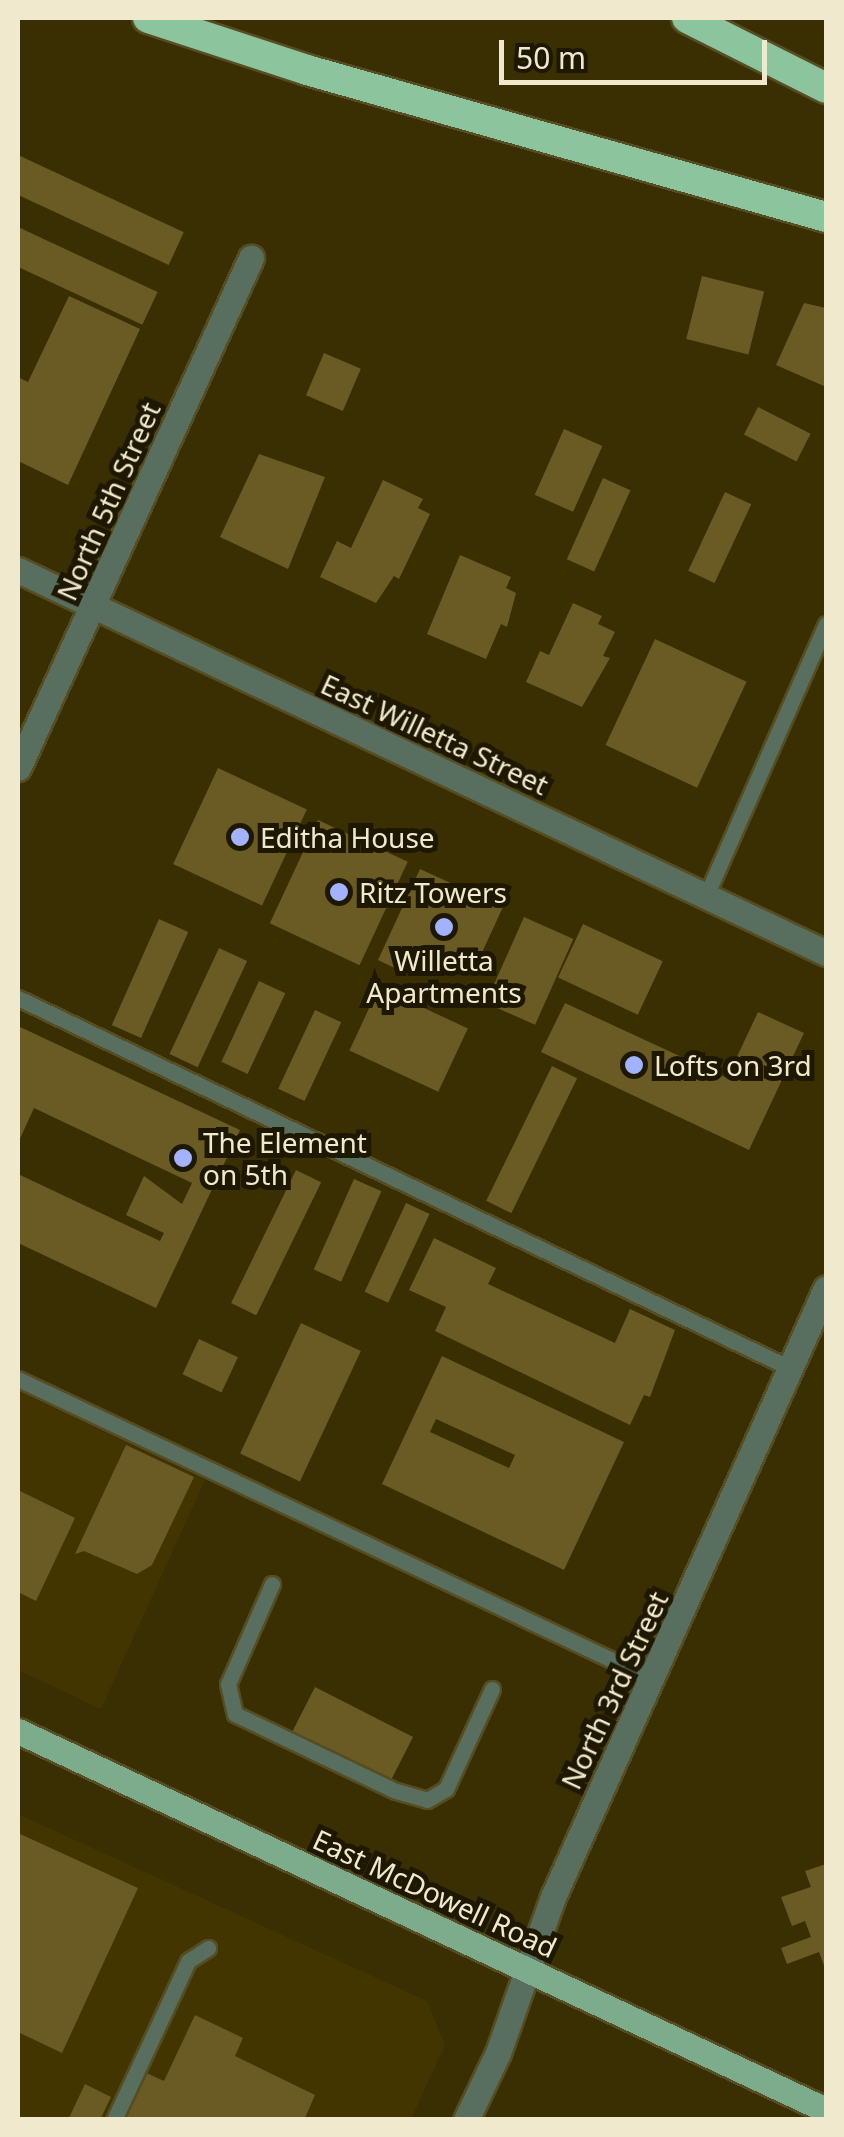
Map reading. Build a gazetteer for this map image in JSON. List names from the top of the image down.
{
  "streets": {
    "main road": ["East McDowell Road"],
    "street": ["North 5th Street", "East Willetta Street", "North 3rd Street"]
  },
  "crossings": [
    ["North 5th Street", "East Willetta Street"],
    ["North 3rd Street", "East McDowell Road"]
  ],
  "places": [
    "Editha House",
    "Ritz Towers",
    "Willetta Apartments",
    "Lofts on 3rd",
    "The Element on 5th"
  ],
  "scale_bar": "50 m"
}
